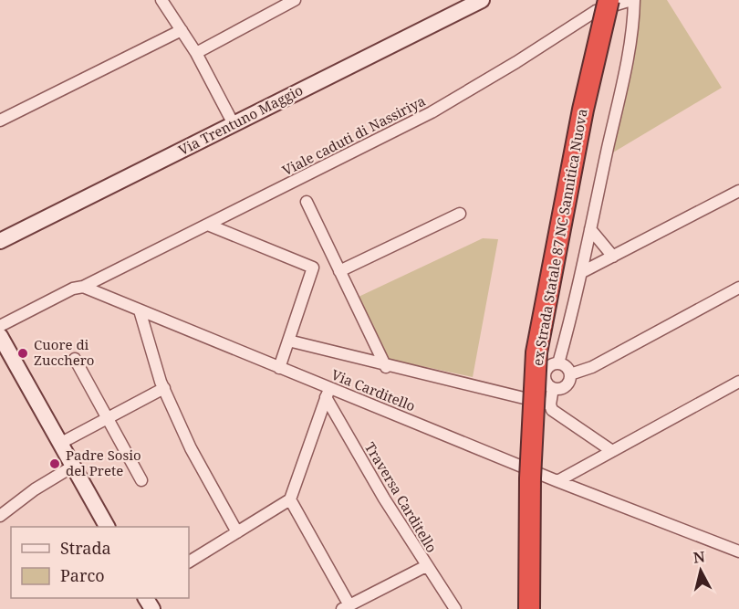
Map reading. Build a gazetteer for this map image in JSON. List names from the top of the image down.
{
  "streets": {
    "highway": ["ex Strada Statale 87 NC Sannitica Nuova"],
    "street": [
      "Via Trentuno Maggio",
      "Viale caduti di Nassiriya",
      "Via Carditello",
      "Traversa Carditello"
    ]
  },
  "crossings": [
    ["Viale caduti di Nassiriya", "Via Carditello"],
    ["Via Carditello", "Traversa Carditello"]
  ],
  "places": ["Cuore di Zucchero", "Padre Sosio del Prete"],
  "legend": ["Strada", "Parco"],
  "north": "top"
}
